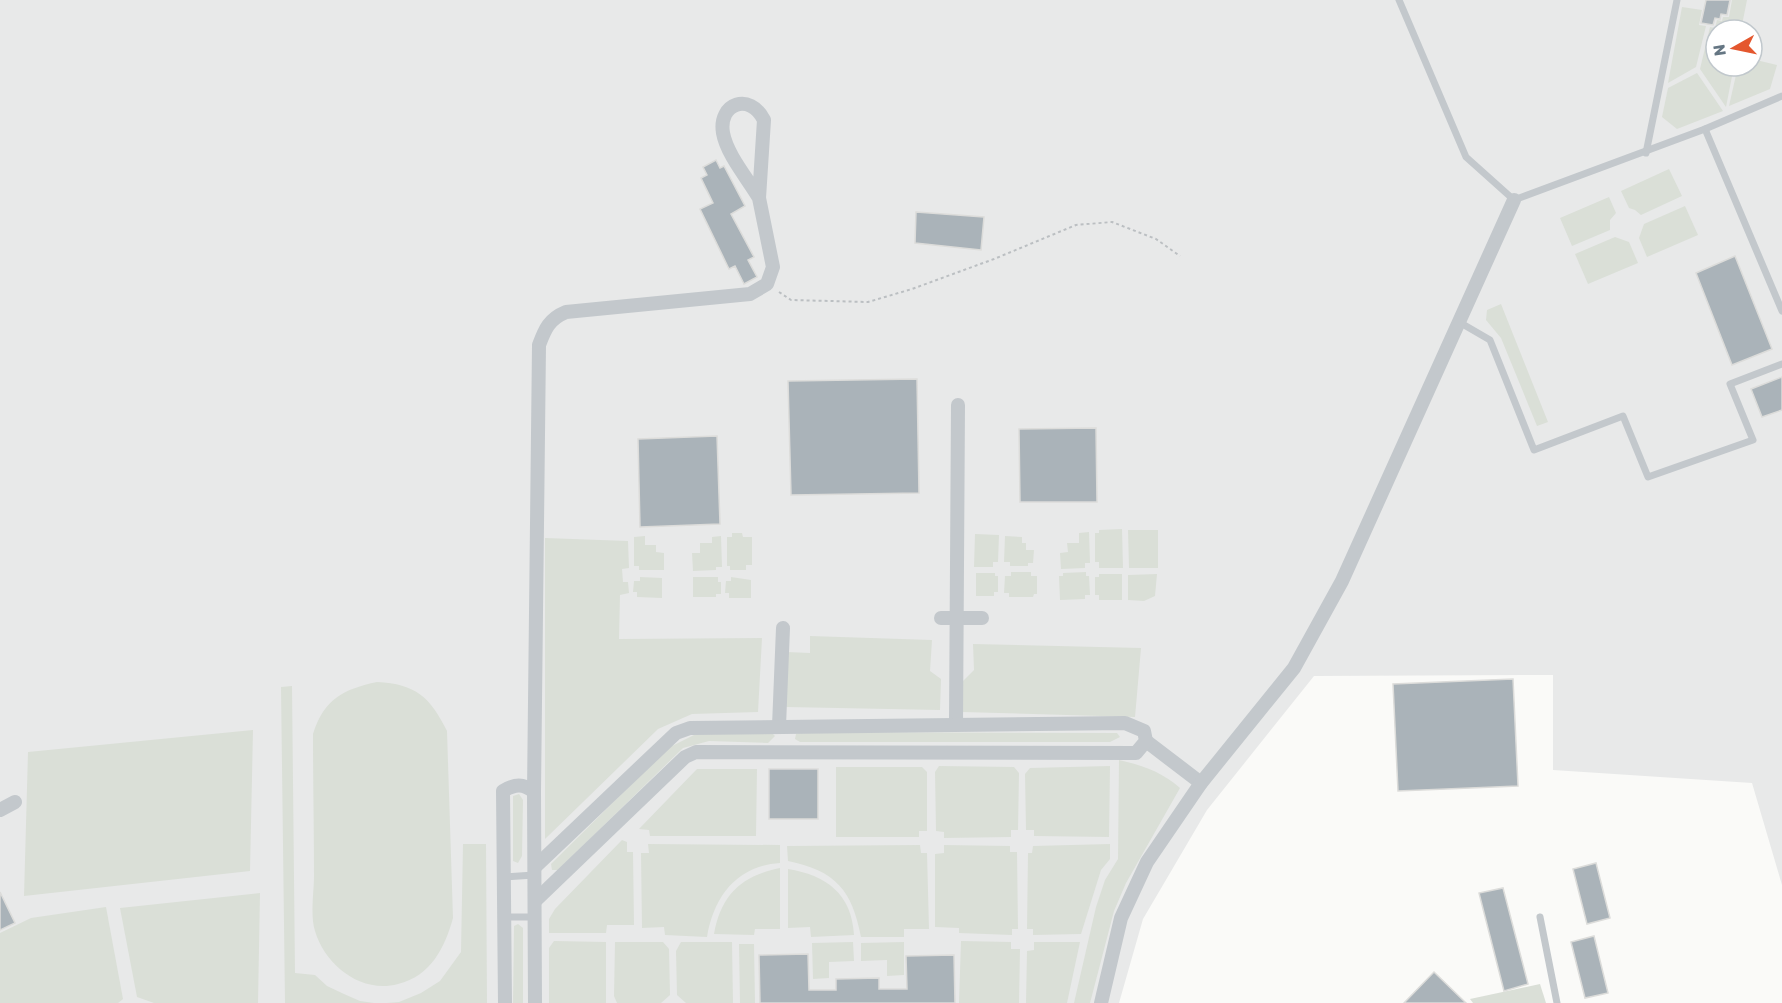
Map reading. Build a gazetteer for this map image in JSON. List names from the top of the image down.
{
  "north": "left"
}
